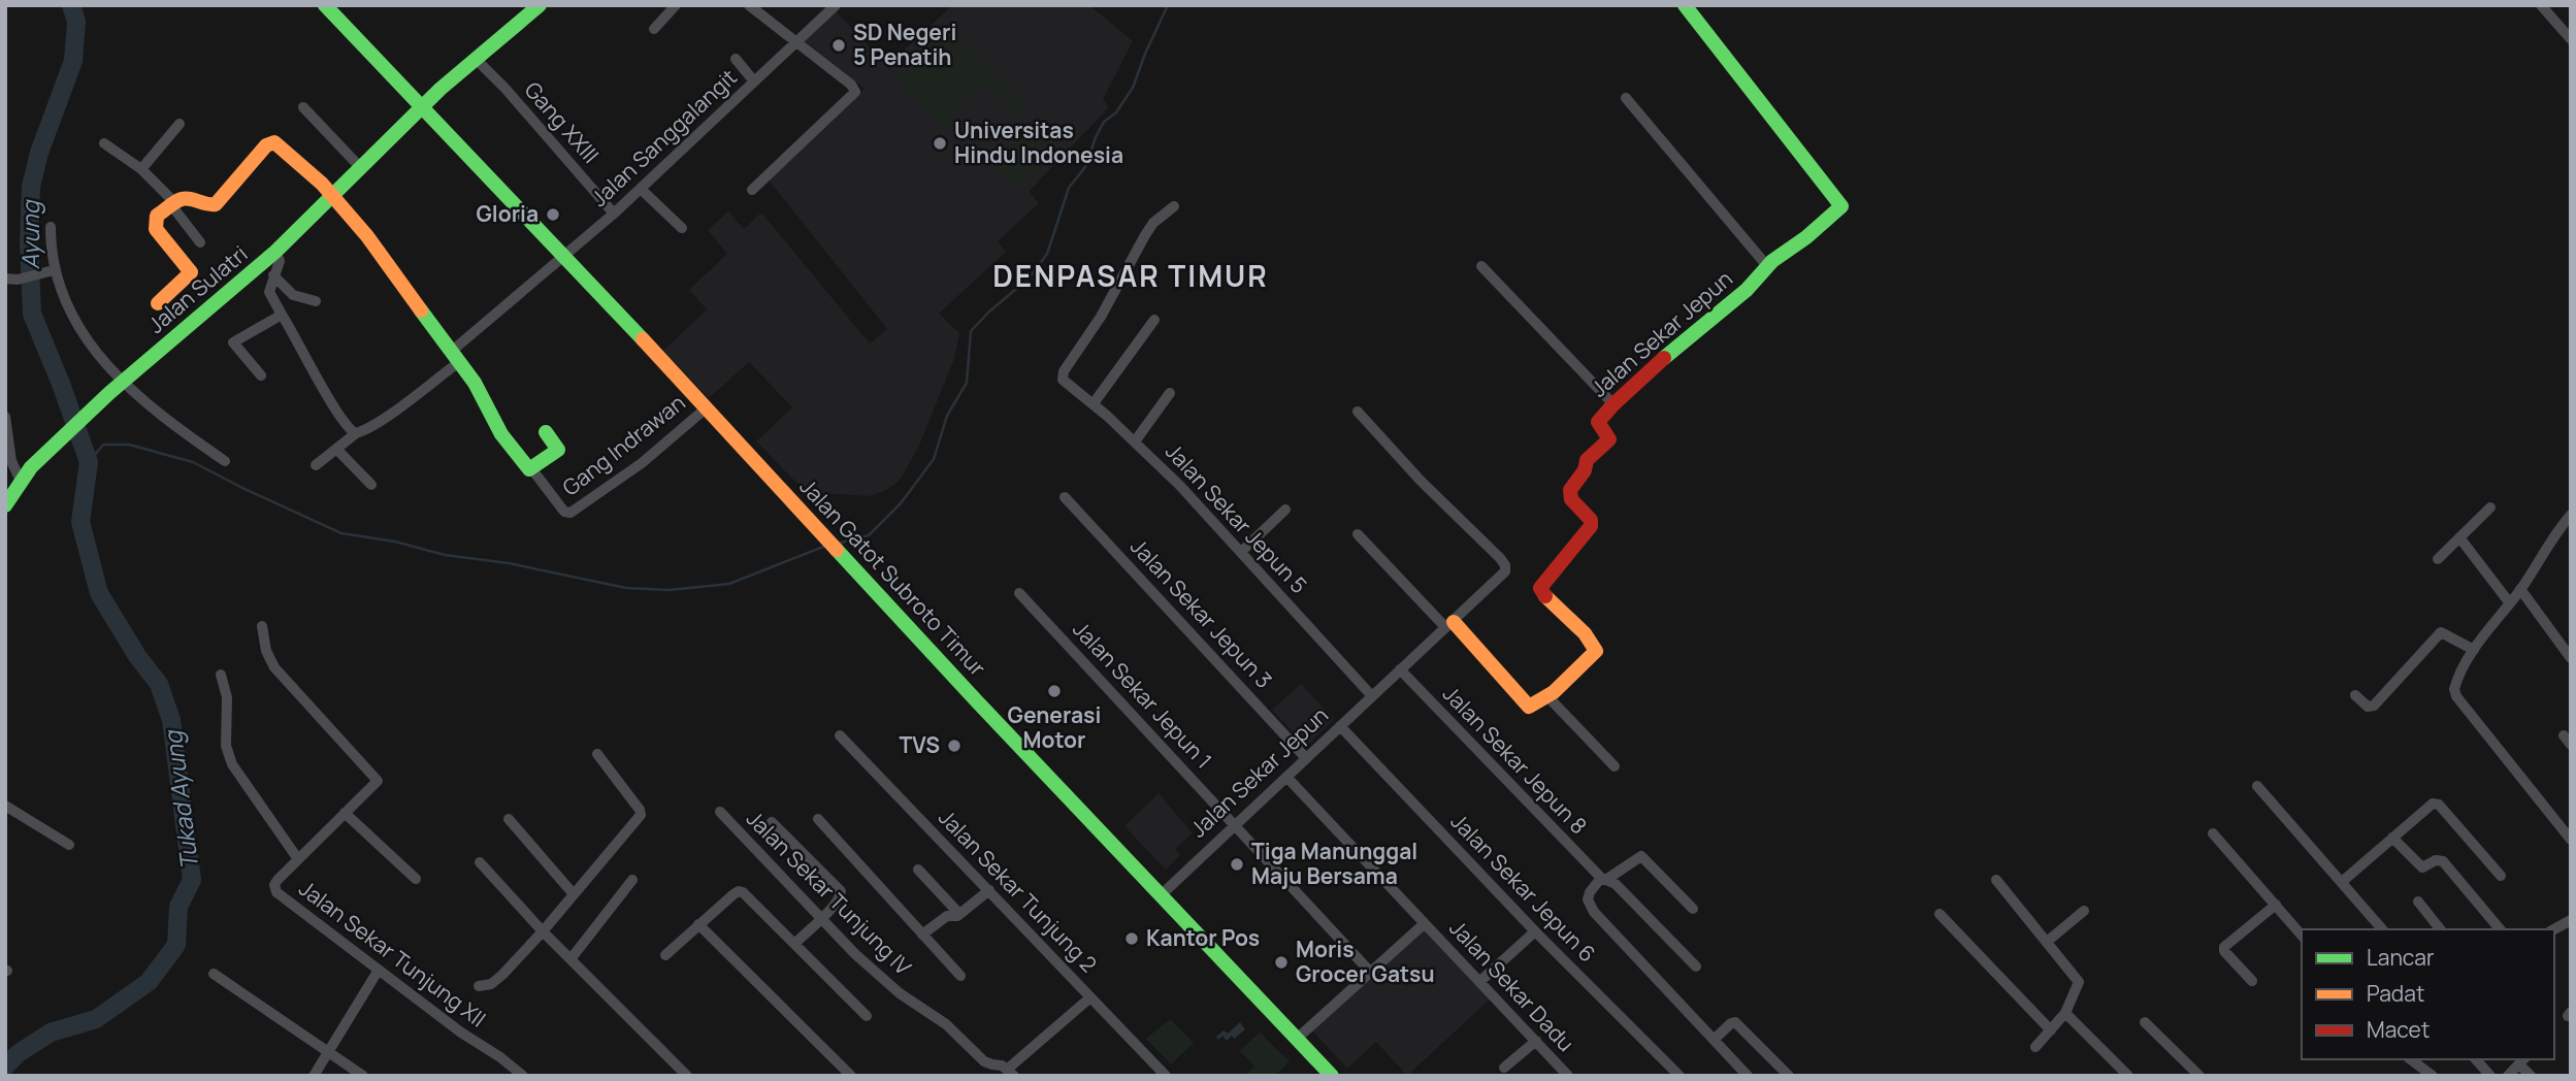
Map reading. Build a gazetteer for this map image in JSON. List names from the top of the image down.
{
  "streets": {
    "main road": ["Jalan Sulatri", "Jalan Sekar Jepun", "Jalan Gatot Subroto Timur"],
    "street": [
      "Gang XXIII",
      "Jalan Sanggalangit",
      "Gang Indrawan",
      "Jalan Sekar Jepun 5",
      "Jalan Sekar Jepun 3",
      "Jalan Sekar Jepun 1",
      "Jalan Sekar Jepun 8",
      "Jalan Sekar Jepun 6",
      "Jalan Sekar Tunjung 2",
      "Jalan Sekar Tunjung IV",
      "Jalan Sekar Tunjung XII",
      "Jalan Sekar Dadu"
    ]
  },
  "crossings": [
    ["Gang XXIII", "Jalan Sanggalangit"],
    ["Gang XXIII", "Jalan Sulatri"],
    ["Jalan Sanggalangit", "Jalan Gatot Subroto Timur"],
    ["Jalan Sulatri", "Jalan Gatot Subroto Timur"],
    ["Jalan Sekar Jepun", "Jalan Sekar Jepun 5"],
    ["Jalan Sekar Jepun", "Jalan Gatot Subroto Timur"],
    ["Jalan Sekar Jepun", "Jalan Sekar Jepun 3"],
    ["Jalan Sekar Jepun", "Jalan Sekar Jepun 1"],
    ["Jalan Sekar Jepun", "Jalan Sekar Jepun 8"],
    ["Jalan Sekar Jepun", "Jalan Sekar Jepun 6"],
    ["Gang Indrawan", "Jalan Gatot Subroto Timur"],
    ["Jalan Gatot Subroto Timur", "Jalan Sekar Dadu"],
    ["Jalan Sekar Jepun 1", "Jalan Sekar Dadu"]
  ],
  "districts": ["DENPASAR TIMUR"],
  "water": ["Ayung", "Tukad Ayung"],
  "places": [
    "SD Negeri 5 Penatih",
    "Universitas Hindu Indonesia",
    "Gloria",
    "Generasi Motor",
    "TVS",
    "Tiga Manunggal Maju Bersama",
    "Kantor Pos",
    "Moris Grocer Gatsu"
  ],
  "legend": ["Lancar", "Padat", "Macet"]
}
